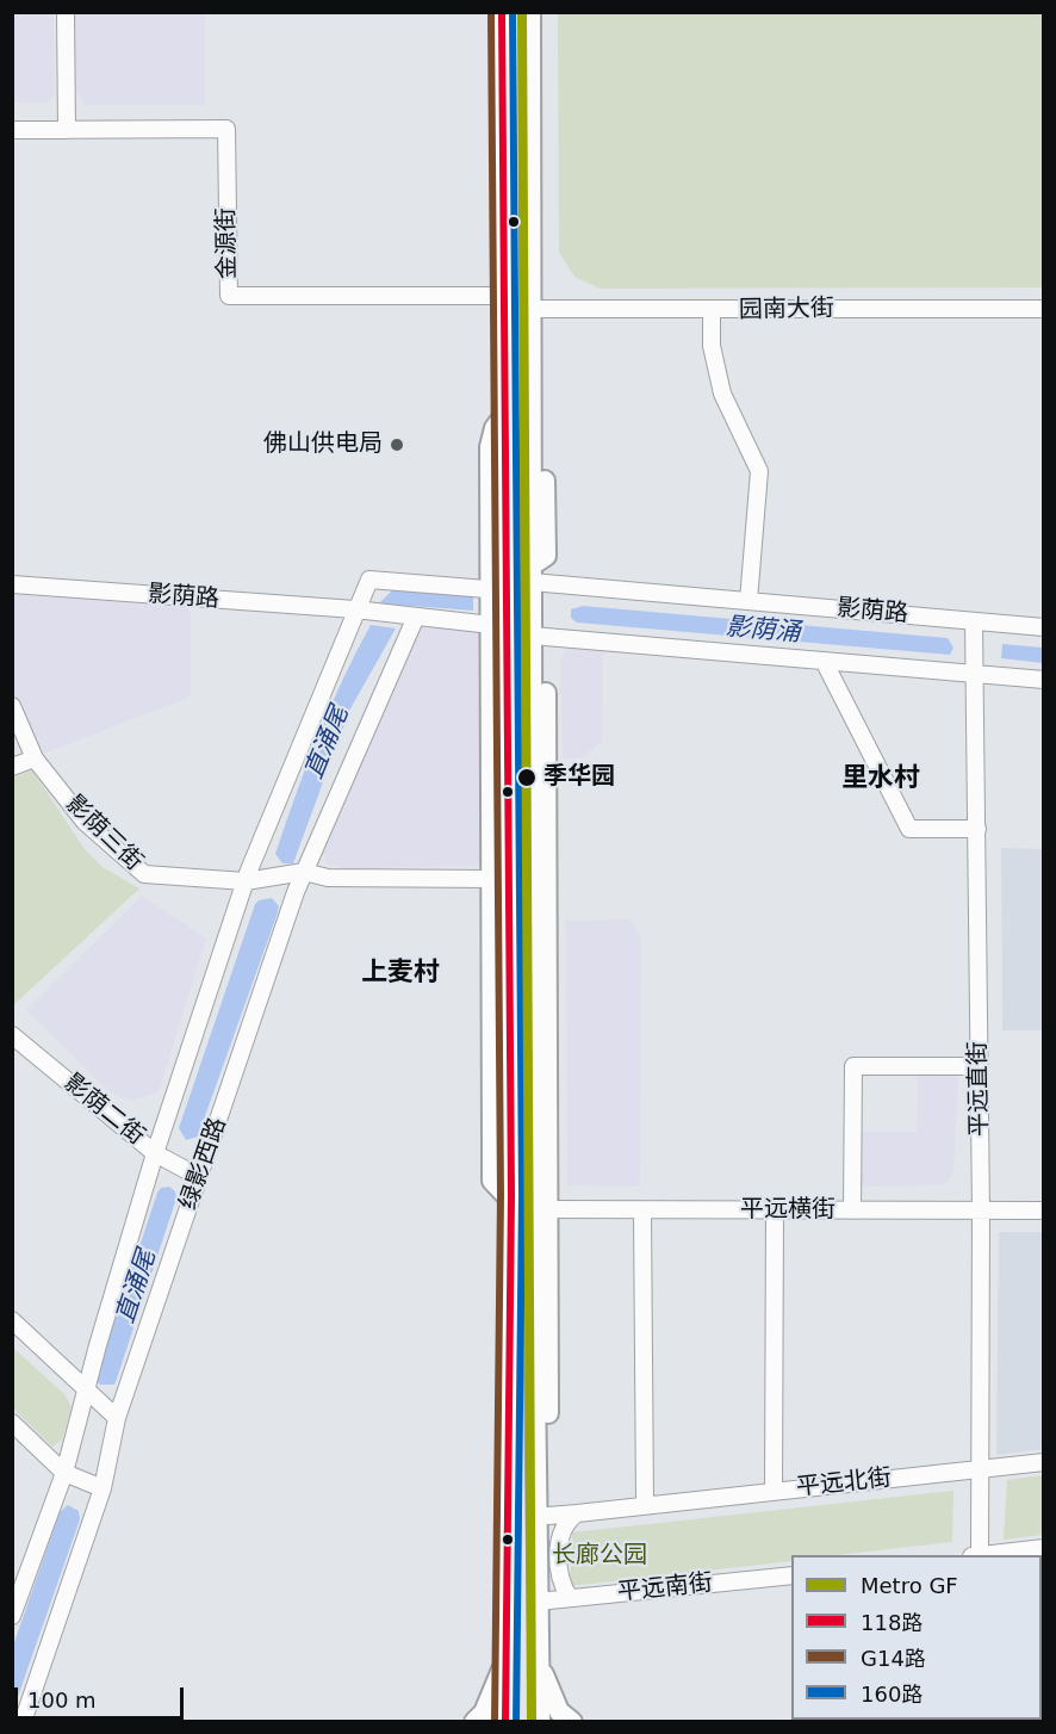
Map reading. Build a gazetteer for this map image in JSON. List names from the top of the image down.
{
  "streets": {
    "street": [
      "金源街",
      "园南大街",
      "影荫路",
      "影荫三街",
      "平远直街",
      "影荫二街",
      "绿影西路",
      "平远横街",
      "平远北街",
      "平远南街"
    ]
  },
  "crossings": [
    ["影荫路", "平远直街"],
    ["影荫路", "绿影西路"],
    ["影荫三街", "绿影西路"],
    ["平远直街", "平远横街"],
    ["平远直街", "平远北街"],
    ["影荫二街", "绿影西路"]
  ],
  "districts": ["里水村", "上麦村"],
  "water": ["影荫涌", "直涌尾"],
  "parks": ["长廊公园"],
  "places": ["佛山供电局", "季华园"],
  "lines": [
    "metro line GF",
    "transit line 118路",
    "transit line G14路",
    "transit line 160路"
  ],
  "legend": [
    "Metro GF",
    "118路",
    "G14路",
    "160路"
  ],
  "scale_bar": "100 m"
}
